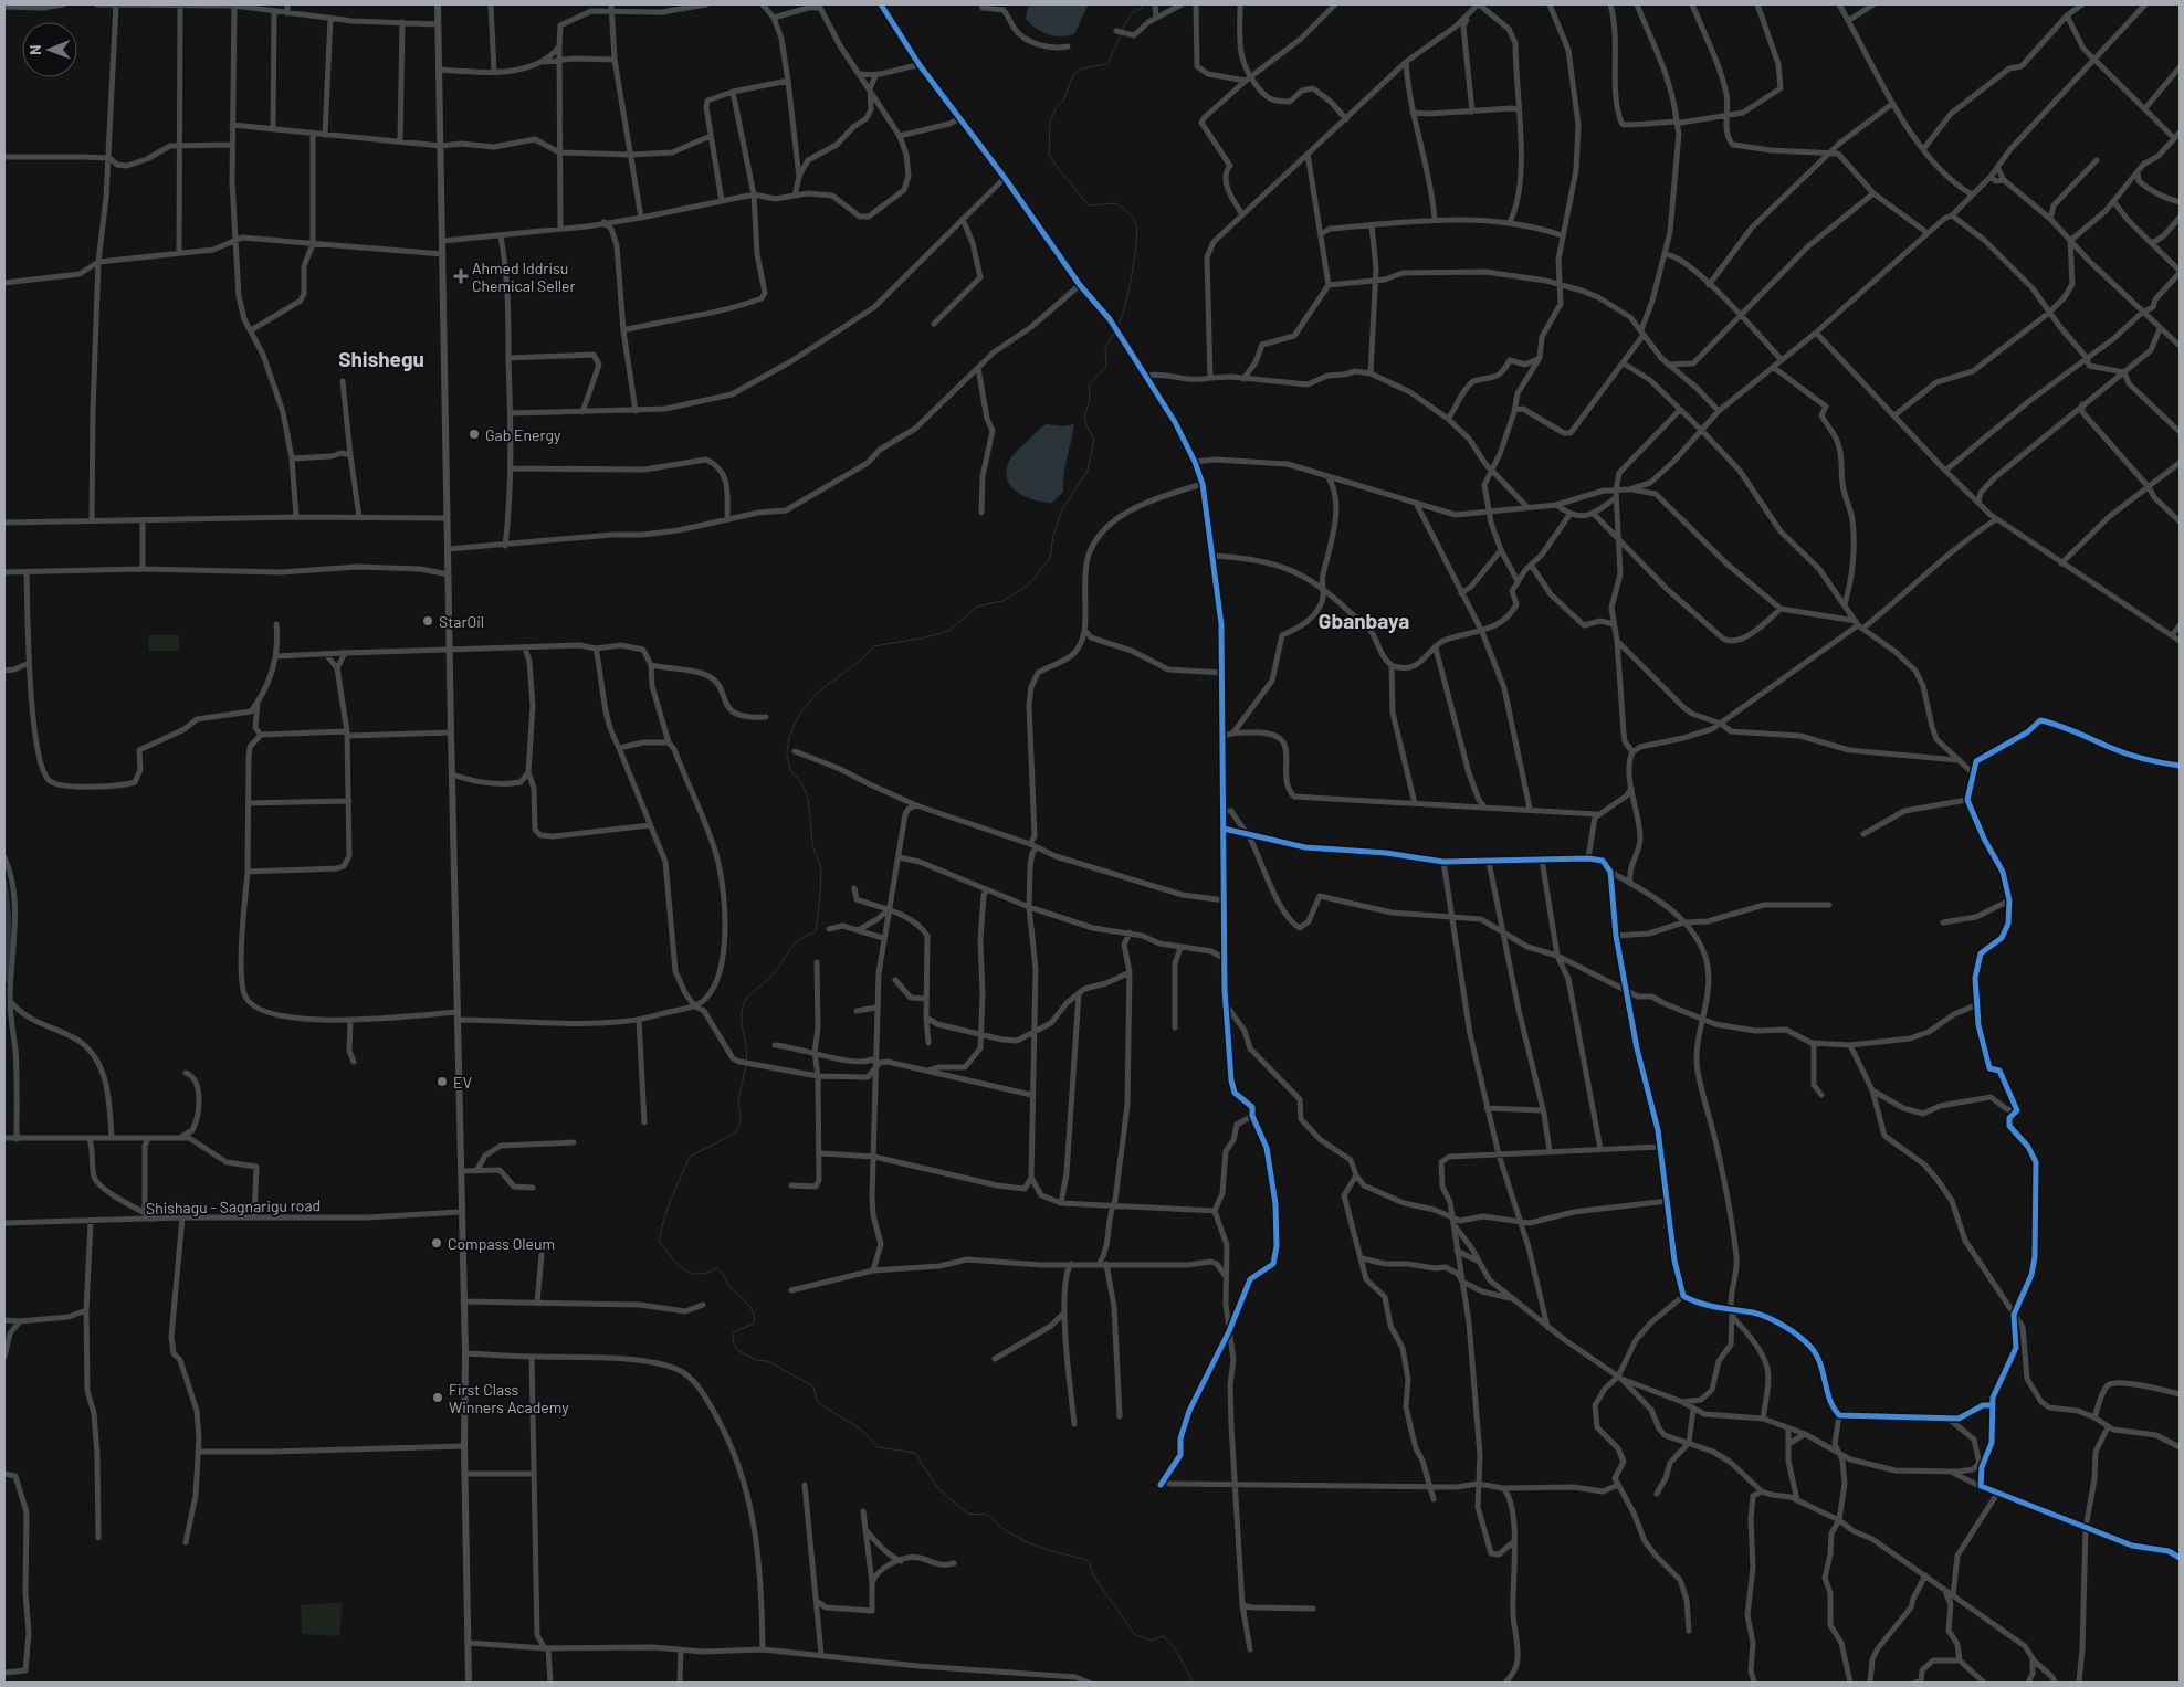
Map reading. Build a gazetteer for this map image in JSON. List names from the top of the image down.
{
  "streets": {
    "street": ["Shishagu - Sagnarigu road"]
  },
  "districts": ["Shishegu", "Gbanbaya"],
  "places": {
    "health": ["Ahmed Iddrisu Chemical Seller"],
    "other": [
      "Gab Energy",
      "StarOil",
      "EV",
      "Compass Oleum",
      "First Class Winners Academy"
    ]
  },
  "north": "left"
}
